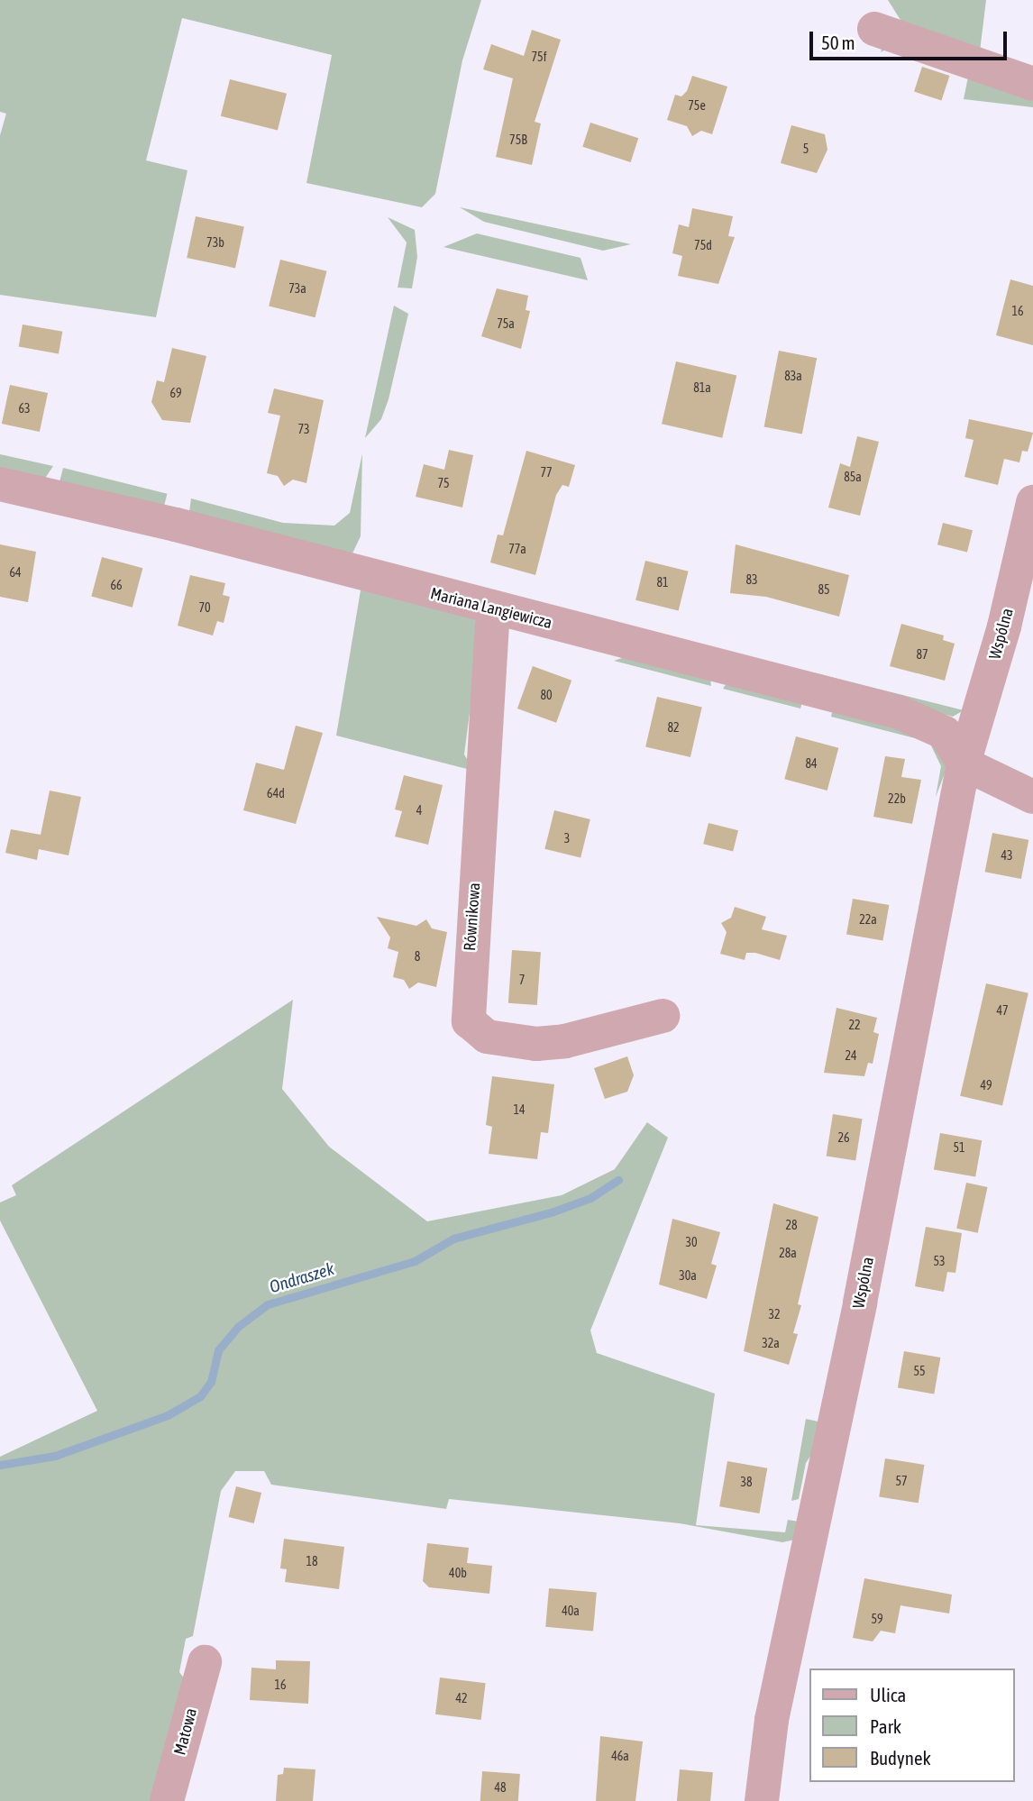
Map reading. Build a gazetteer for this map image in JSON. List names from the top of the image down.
{
  "streets": {
    "street": [
      "Mariana Langiewicza",
      "Wspólna",
      "Równikowa",
      "Matowa"
    ]
  },
  "crossings": [
    ["Mariana Langiewicza", "Wspólna"],
    ["Mariana Langiewicza", "Równikowa"]
  ],
  "water": ["Ondraszek"],
  "house_numbers": [
    "75f",
    "75e",
    "75B",
    "5",
    "73b",
    "75d",
    "73a",
    "16",
    "75a",
    "83a",
    "81a",
    "69",
    "63",
    "73",
    "77",
    "85a",
    "75",
    "77a",
    "64",
    "83",
    "81",
    "66",
    "85",
    "70",
    "87",
    "80",
    "82",
    "84",
    "64d",
    "22b",
    "4",
    "3",
    "43",
    "22a",
    "8",
    "7",
    "47",
    "22",
    "24",
    "49",
    "14",
    "26",
    "51",
    "28",
    "30",
    "28a",
    "53",
    "30a",
    "32",
    "32a",
    "55",
    "57",
    "38",
    "18",
    "40b",
    "40a",
    "59",
    "16",
    "42",
    "46a",
    "48"
  ],
  "legend": ["Ulica", "Park", "Budynek"],
  "scale_bar": "50 m"
}
